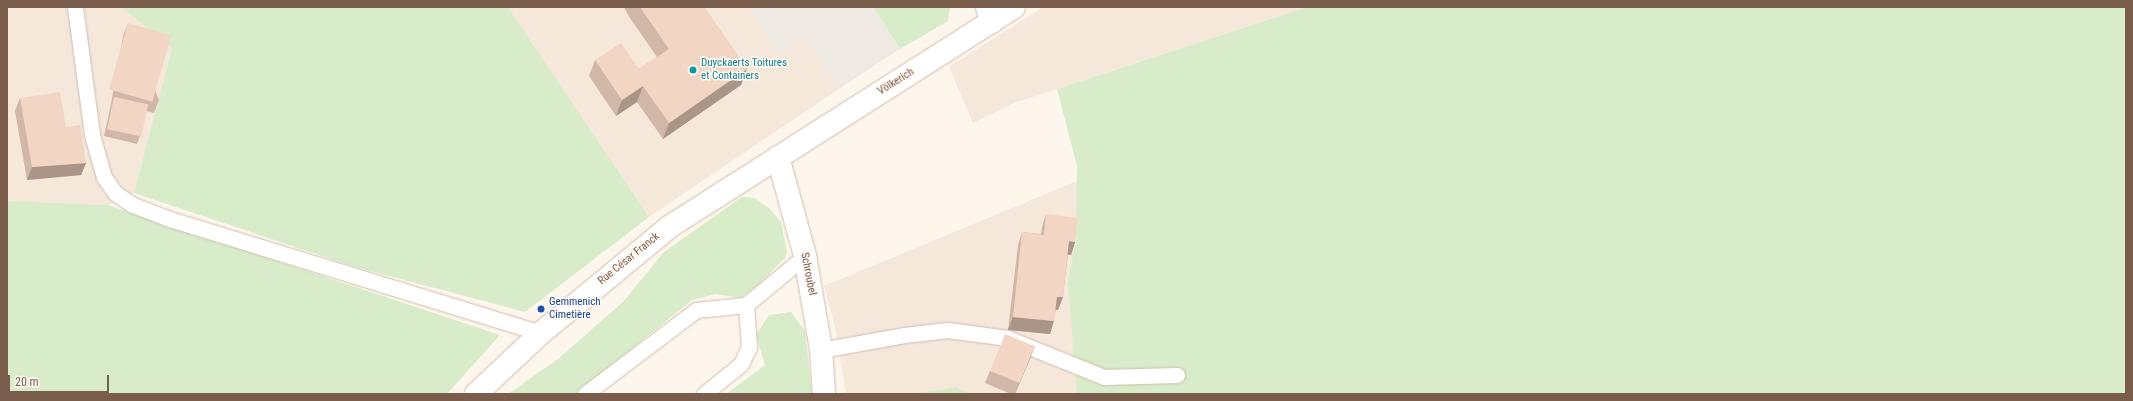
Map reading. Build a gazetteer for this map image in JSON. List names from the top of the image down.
{
  "streets": {
    "main road": ["Völkerich", "Rue César Franck", "Schroubel"]
  },
  "crossings": [
    ["Völkerich", "Rue César Franck"],
    ["Völkerich", "Schroubel"],
    ["Rue César Franck", "Schroubel"]
  ],
  "places": ["Duyckaerts Toitures et Containers", "Gemmenich Cimetière"],
  "scale_bar": "20 m"
}
